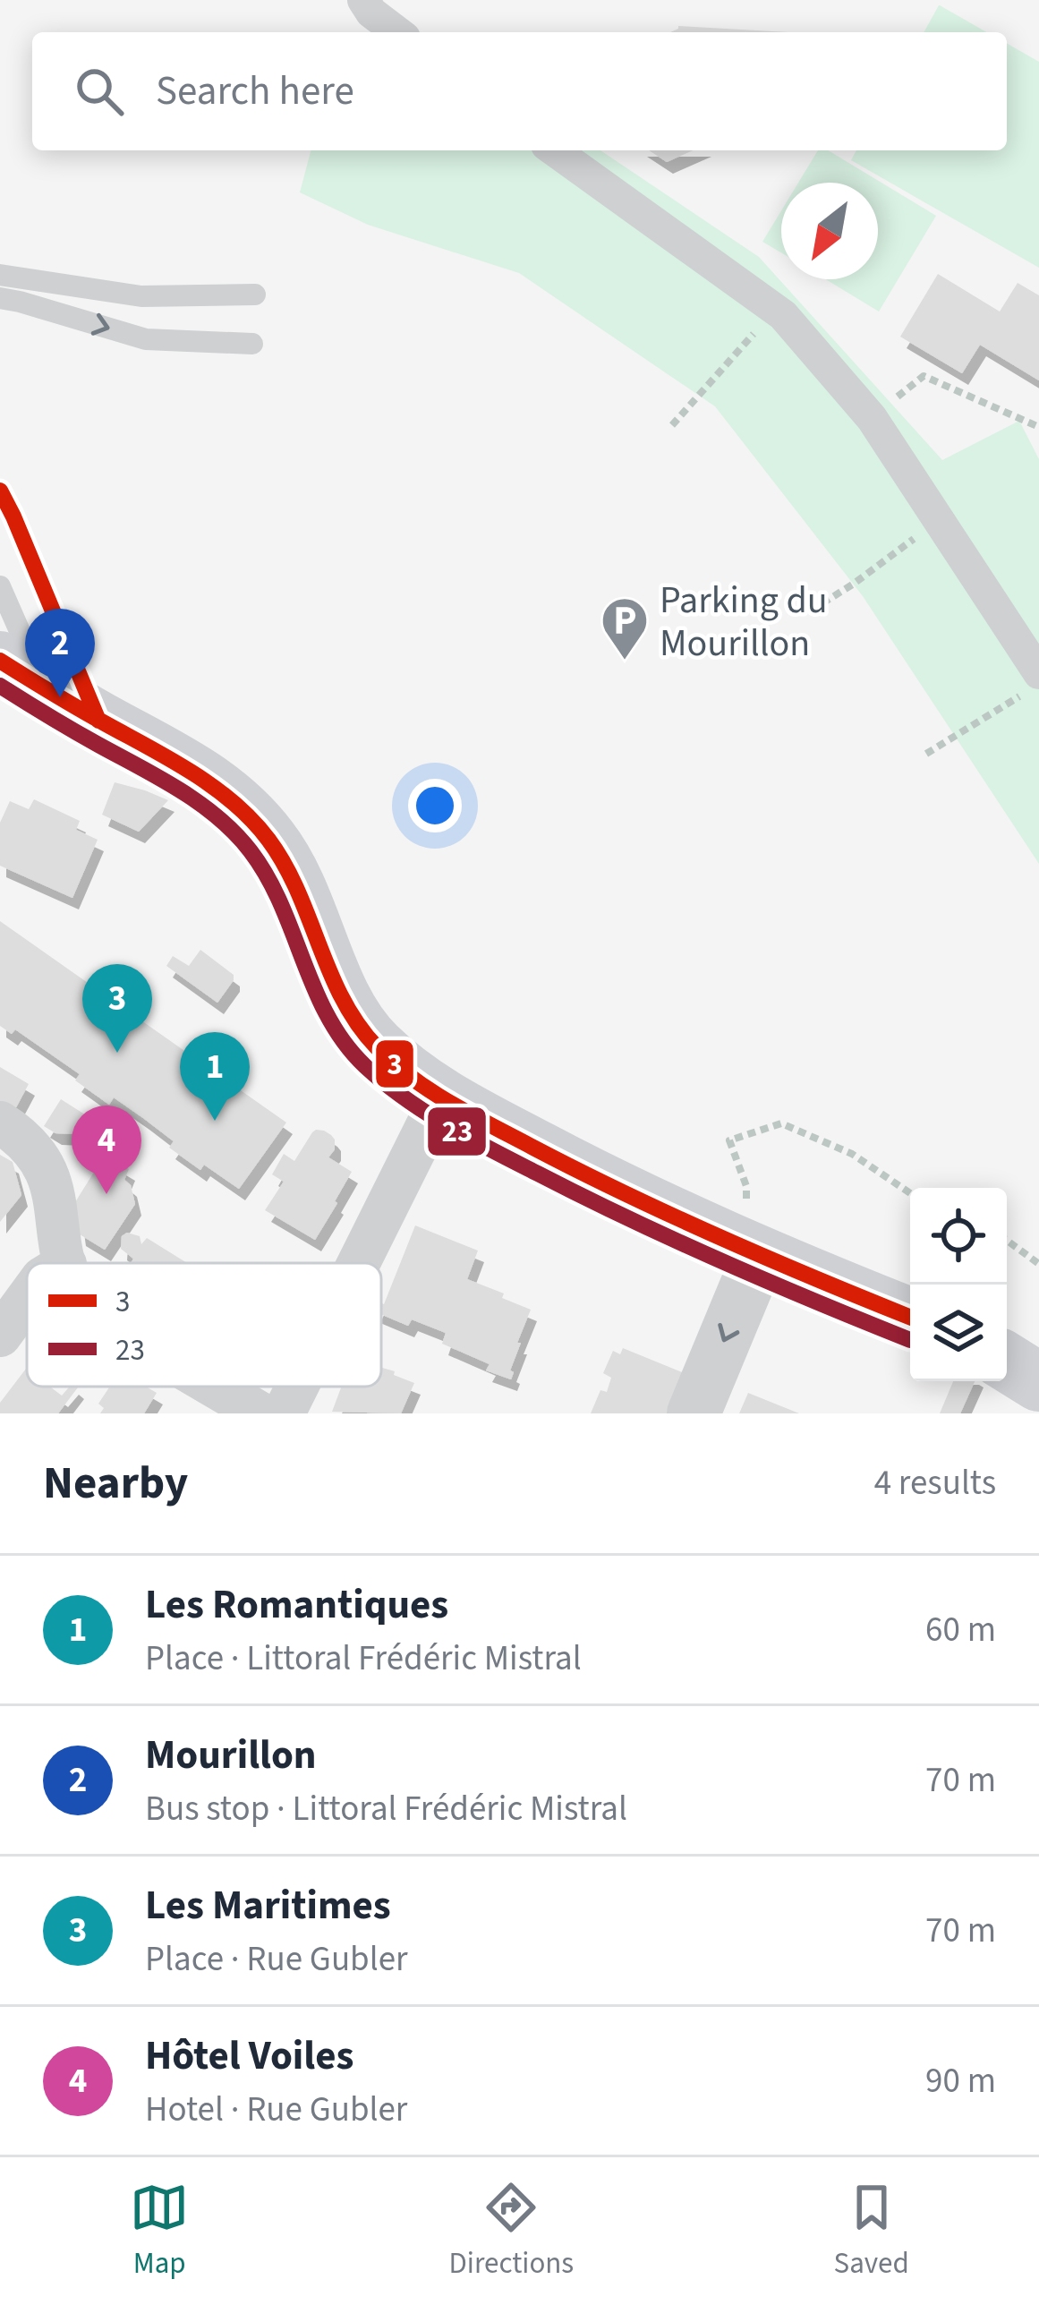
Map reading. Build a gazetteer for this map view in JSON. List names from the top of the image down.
{
  "places": {
    "parking": ["Parking du Mourillon"]
  },
  "lines": ["transit line 3", "transit line 23"],
  "legend": ["3", "23"],
  "north": "bottom left",
  "page": {
    "search": "Search here",
    "pins": [
      "2",
      "3",
      "1",
      "4"
    ],
    "heading": ["Nearby", "4 results"],
    "list": [
      {
        "mark": "1",
        "name": "Les Romantiques",
        "note": "Place · Littoral Frédéric Mistral",
        "value": "60 m"
      },
      {
        "mark": "2",
        "name": "Mourillon",
        "note": "Bus stop · Littoral Frédéric Mistral",
        "value": "70 m"
      },
      {
        "mark": "3",
        "name": "Les Maritimes",
        "note": "Place · Rue Gubler",
        "value": "70 m"
      },
      {
        "mark": "4",
        "name": "Hôtel Voiles",
        "note": "Hotel · Rue Gubler",
        "value": "90 m"
      }
    ],
    "nav": ["Map", "Directions", "Saved"]
  }
}
